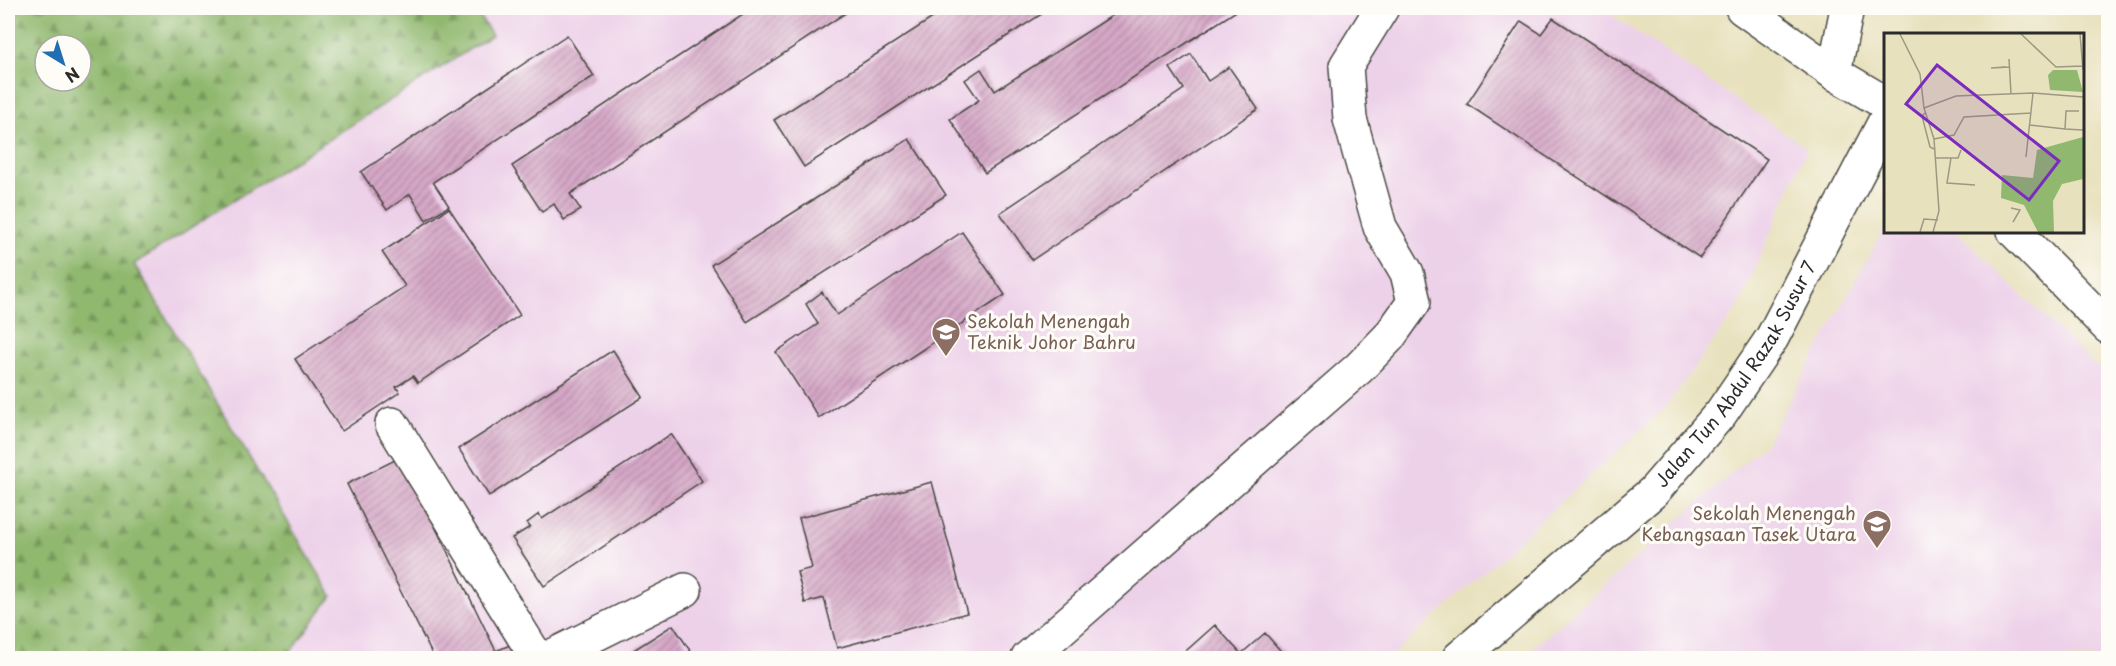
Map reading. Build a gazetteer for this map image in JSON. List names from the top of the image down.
{
  "streets": {
    "street": ["Jalan Tun Abdul Razak Susur 7"]
  },
  "places": {
    "school or university": ["Sekolah Menengah Teknik Johor Bahru", "Sekolah Menengah Kebangsaan Tasek Utara"]
  },
  "north": "bottom right"
}
